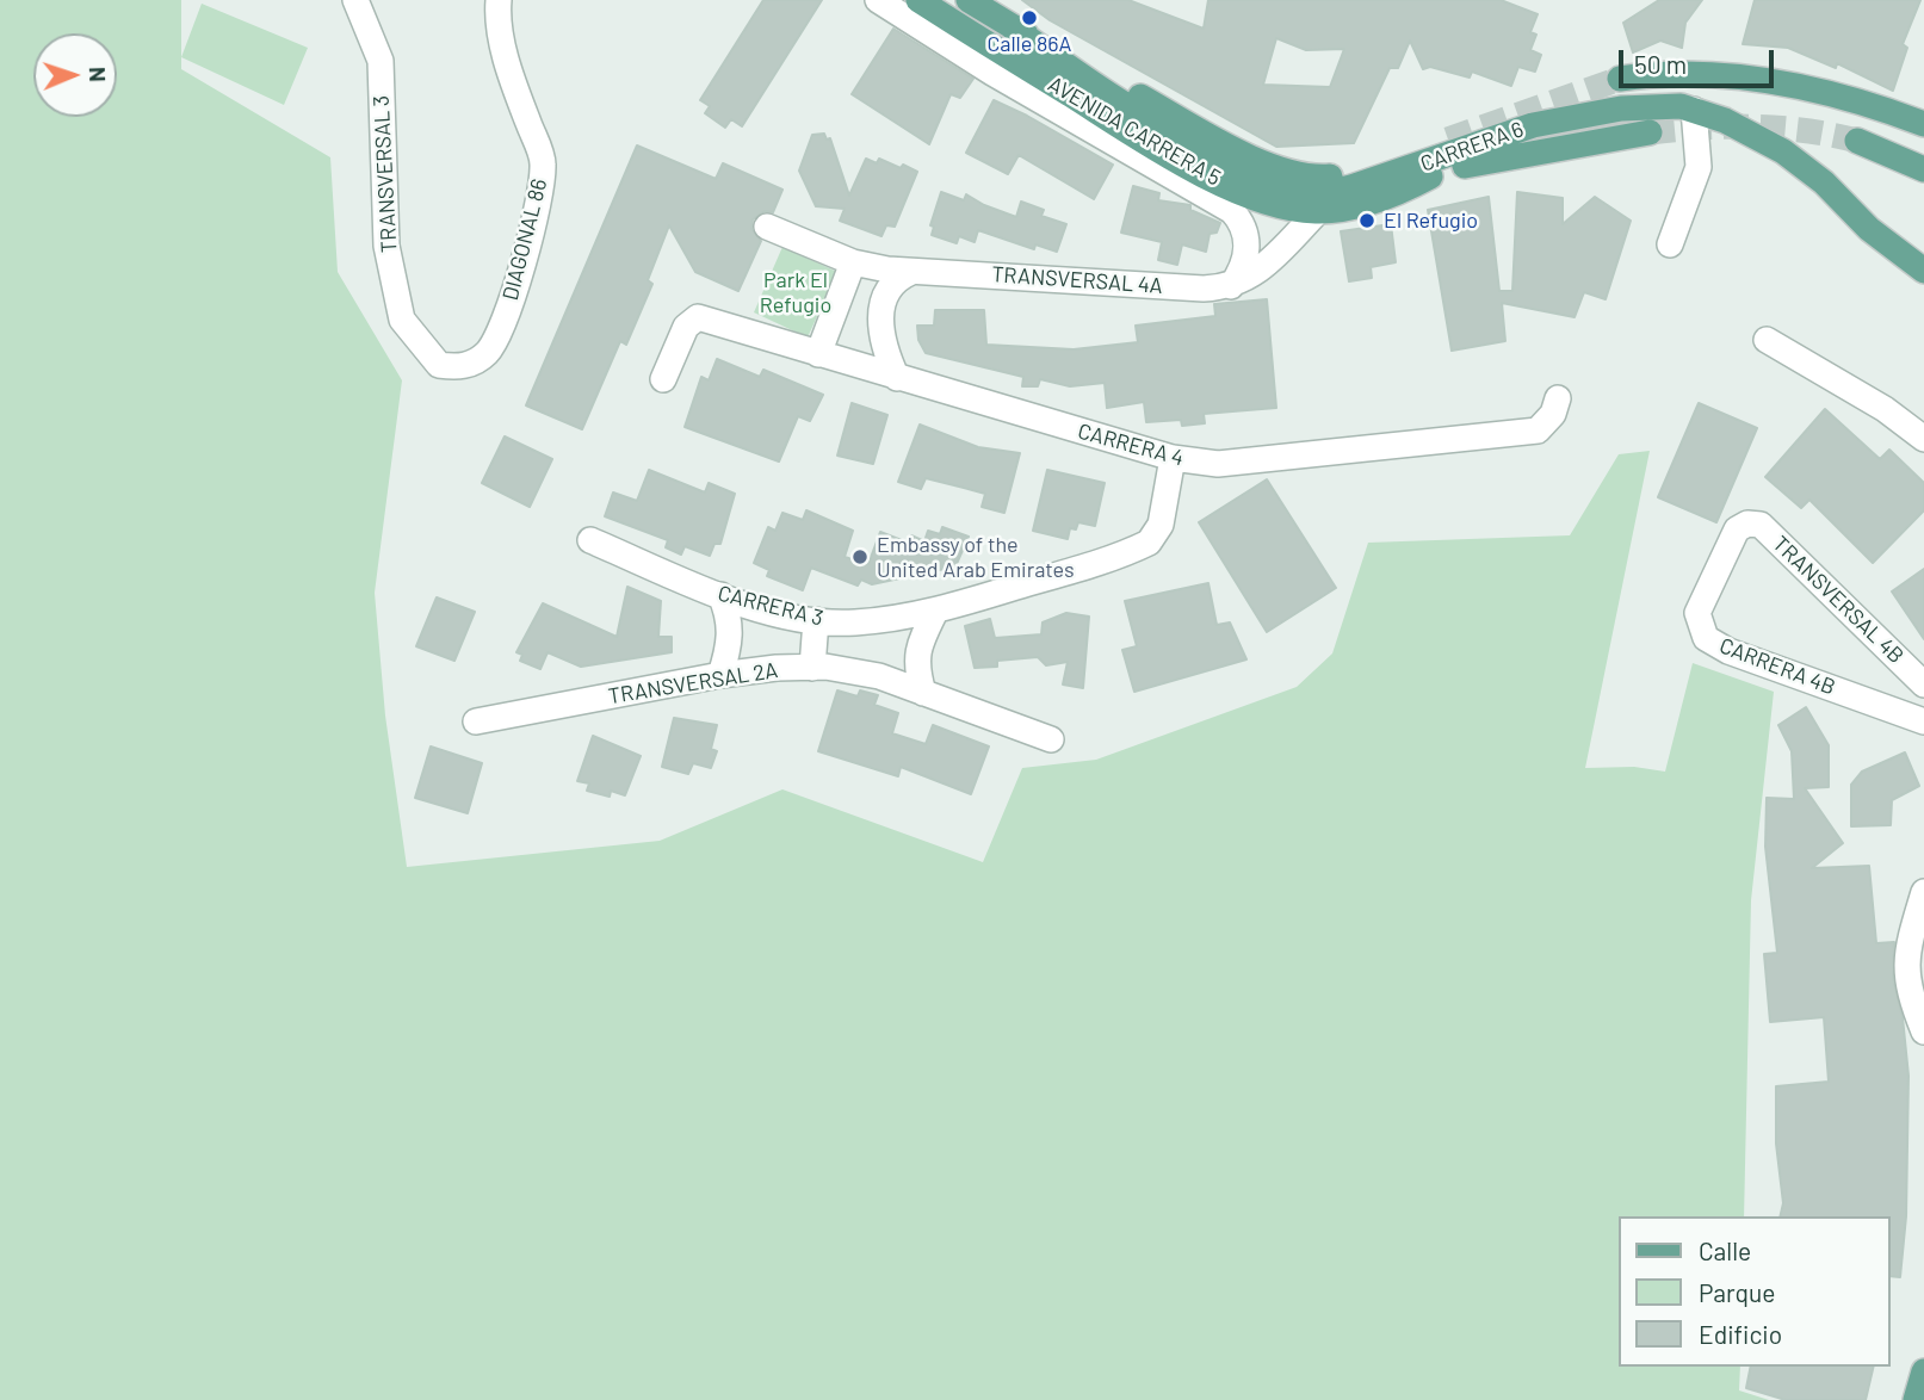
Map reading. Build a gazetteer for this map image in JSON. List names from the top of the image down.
{
  "streets": {
    "main road": ["AVENIDA CARRERA 5", "CARRERA 6"],
    "street": [
      "TRANSVERSAL 3",
      "DIAGONAL 86",
      "TRANSVERSAL 4A",
      "CARRERA 4",
      "TRANSVERSAL 4B",
      "CARRERA 3",
      "CARRERA 4B",
      "TRANSVERSAL 2A"
    ]
  },
  "crossings": [
    ["AVENIDA CARRERA 5", "CARRERA 6"],
    ["AVENIDA CARRERA 5", "TRANSVERSAL 4A"],
    ["TRANSVERSAL 3", "DIAGONAL 86"],
    ["CARRERA 4", "CARRERA 3"],
    ["TRANSVERSAL 4B", "CARRERA 4B"]
  ],
  "parks": ["Park El Refugio"],
  "places": ["Calle 86A", "El Refugio", "Embassy of the United Arab Emirates"],
  "legend": ["Calle", "Parque", "Edificio"],
  "scale_bar": "50 m",
  "north": "right"
}
